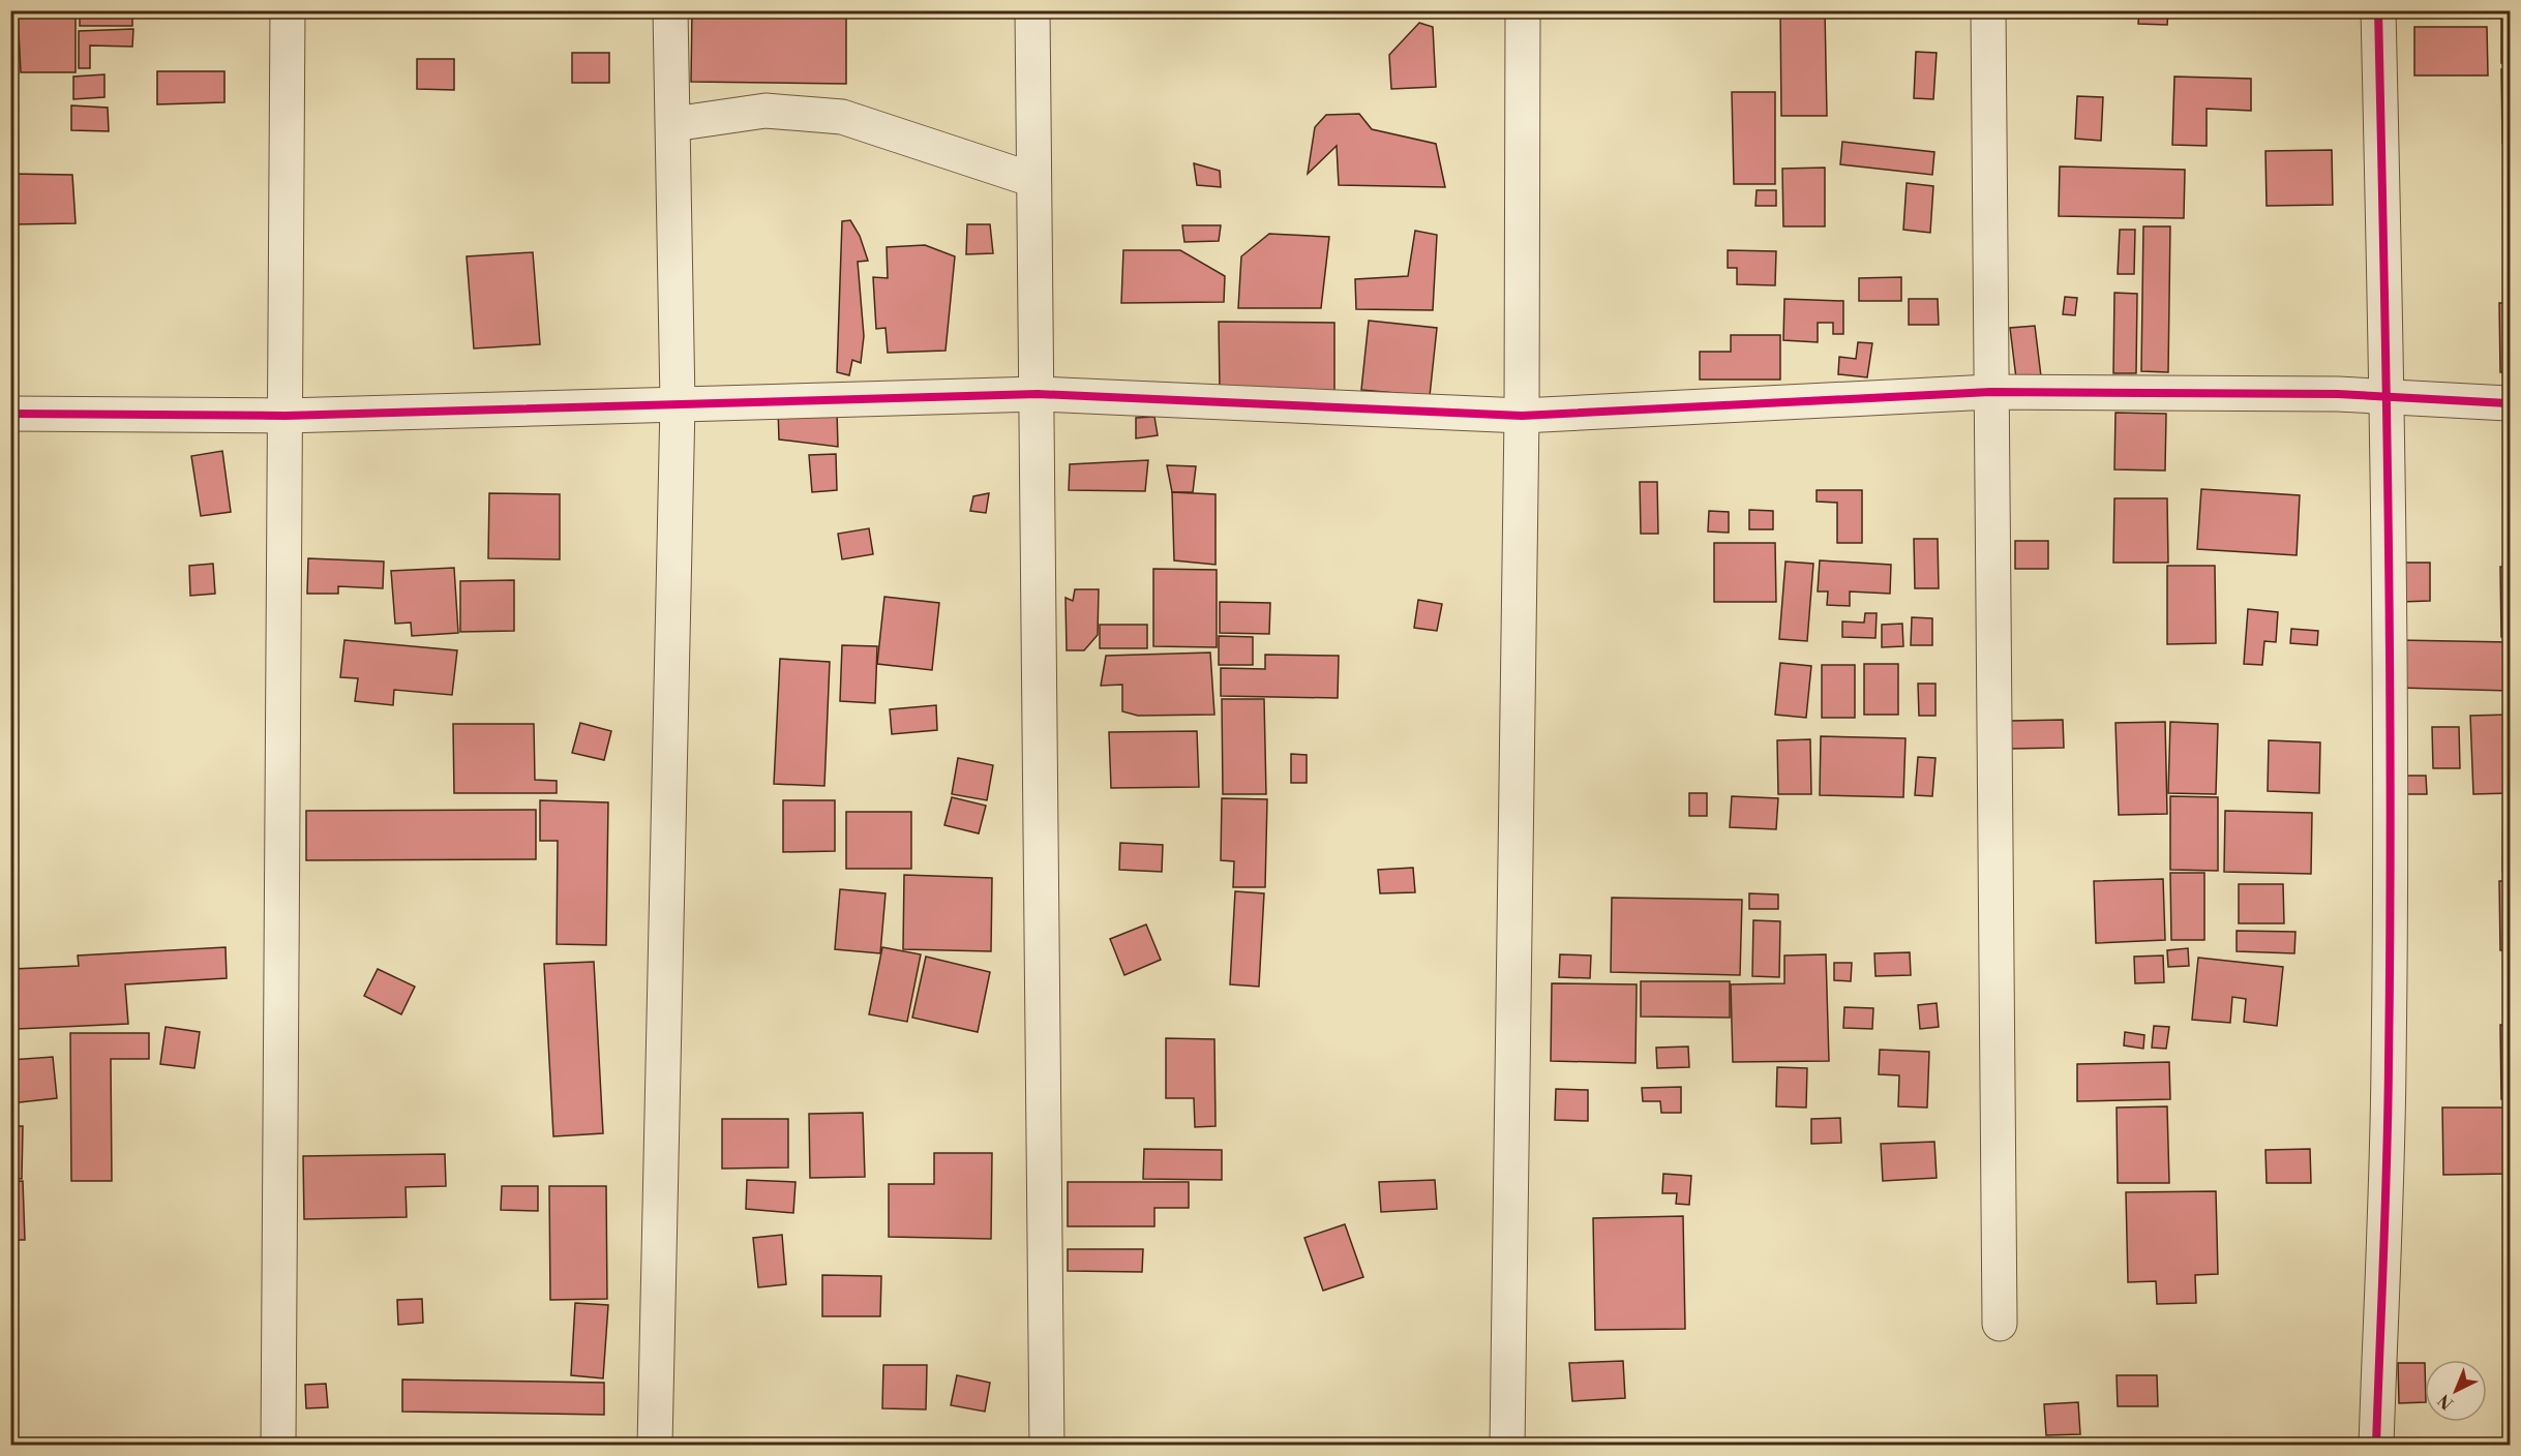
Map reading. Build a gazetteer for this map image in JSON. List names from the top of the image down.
{
  "north": "bottom left"
}
